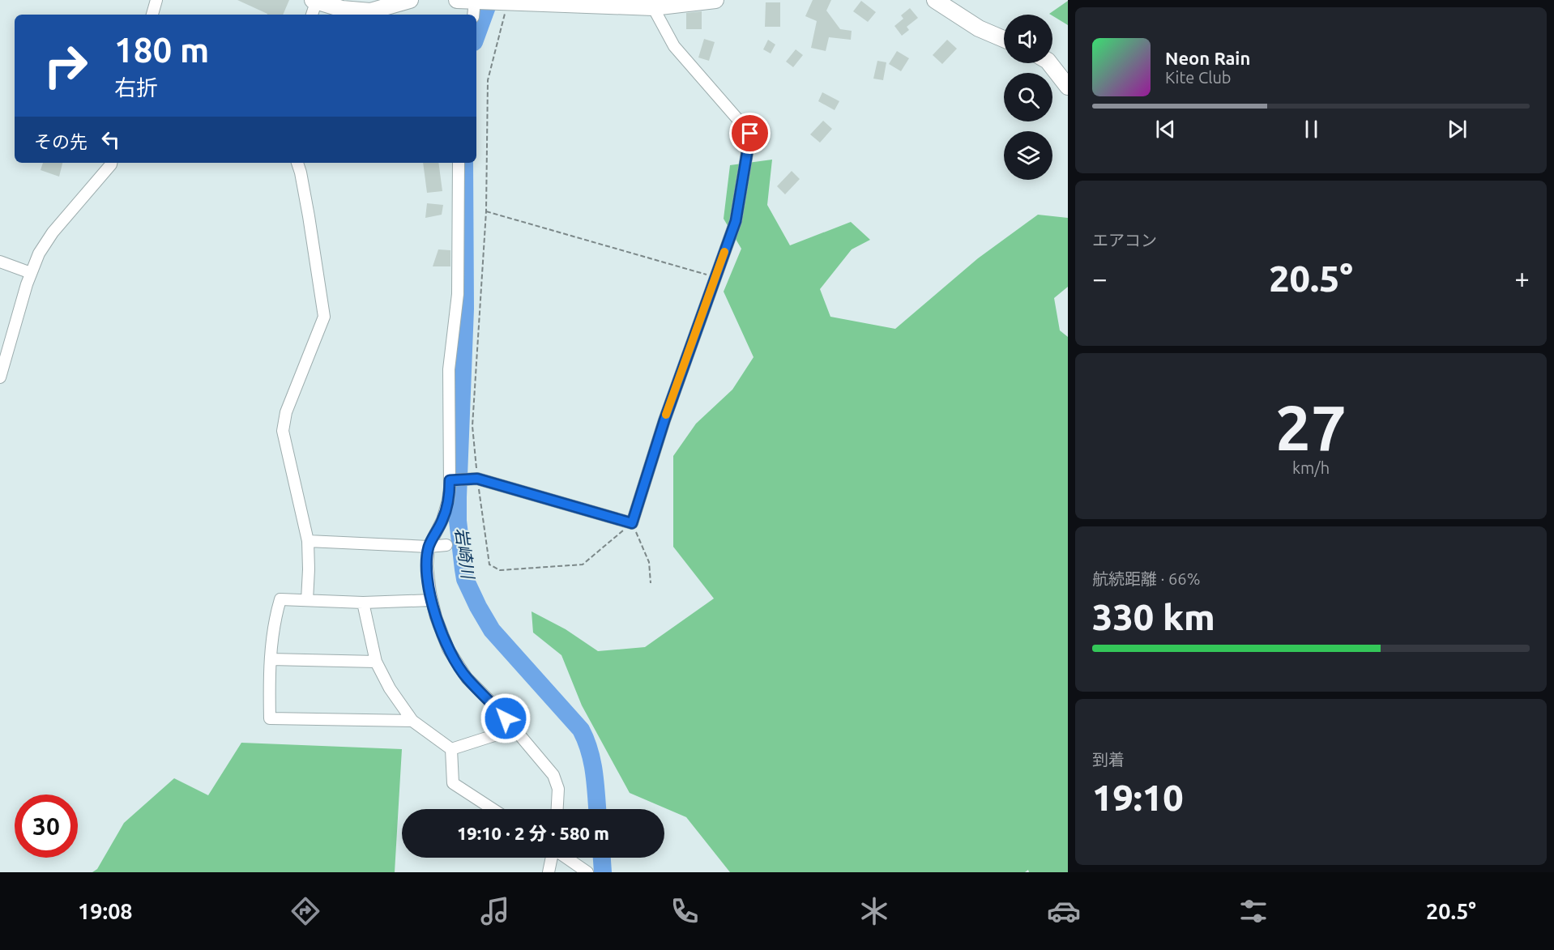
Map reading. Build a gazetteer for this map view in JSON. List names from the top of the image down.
{
  "water": ["岩崎川"],
  "page": {
    "turn": ["180 m", "右折"],
    "song": ["Neon Rain", "Kite Club"],
    "then": "その先",
    "tile": [
      "エアコン",
      ["27", "km/h"],
      ["航続距離 · 66%", "330 km"],
      ["到着", "19:10"]
    ],
    "heat": ["−", "20.5°", "+"],
    "limit": "30",
    "trip": "19:10 · 2 分 · 580 m",
    "tabs": ["19:08", "20.5°"]
  }
}
